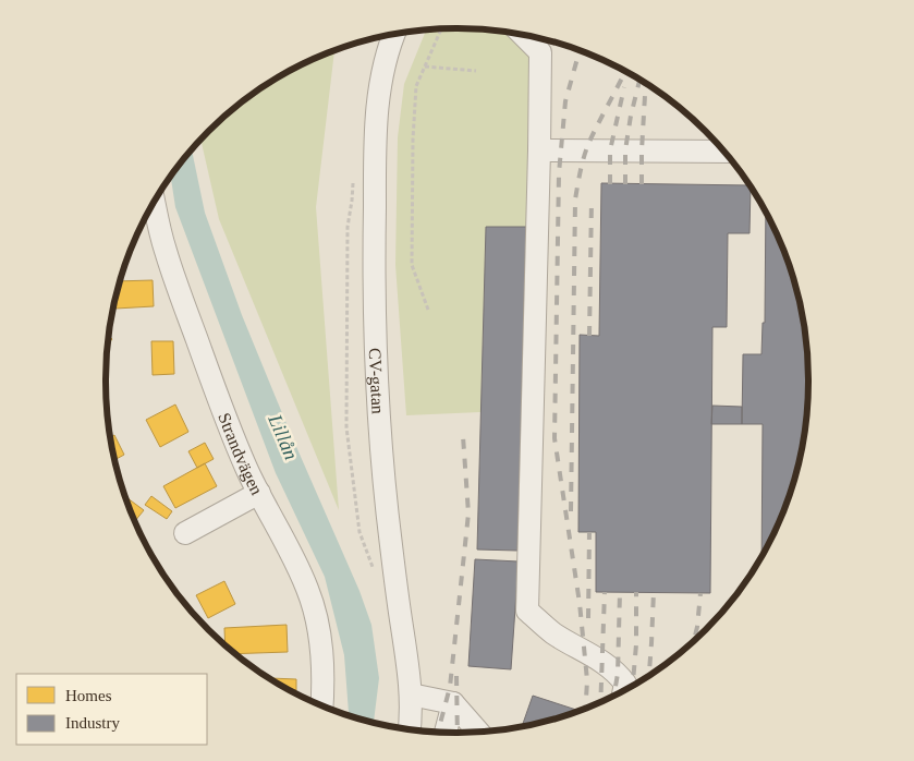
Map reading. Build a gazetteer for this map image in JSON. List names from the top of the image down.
{
  "streets": {
    "street": ["CV-gatan", "Strandvägen"]
  },
  "water": ["Lillån"],
  "legend": ["Homes", "Industry"]
}
